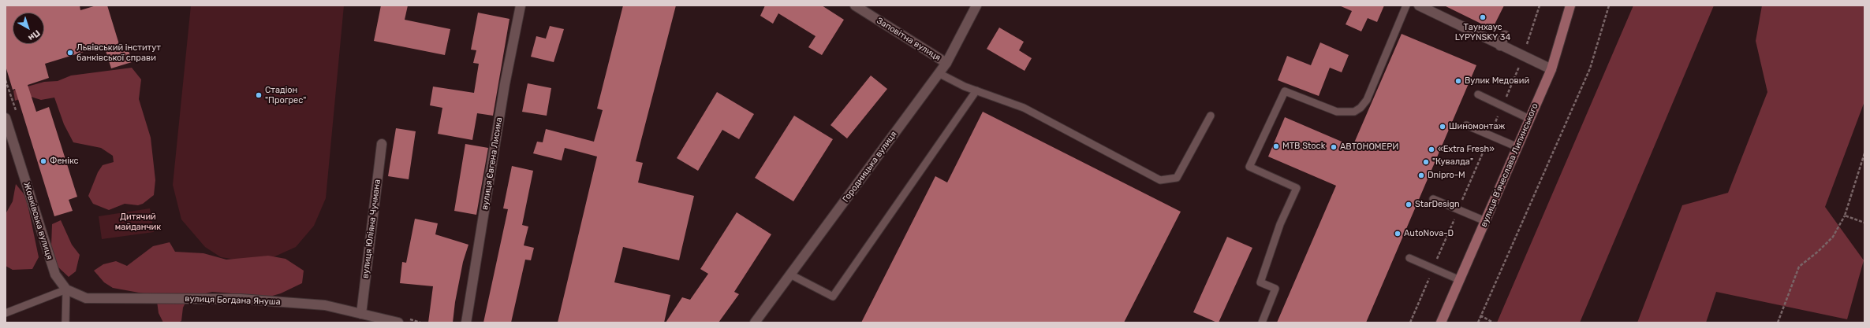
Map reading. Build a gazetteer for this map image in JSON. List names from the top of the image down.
{
  "streets": {
    "main road": ["вулиця Вʼячеслава Липинського"],
    "street": [
      "Заповітна вулиця",
      "вулиця Євгена Лисика",
      "Городницька вулиця",
      "Жовківська вулиця",
      "вулиця Юліяна Чучмана",
      "вулиця Богдана Януша"
    ]
  },
  "crossings": [
    ["Заповітна вулиця", "Городницька вулиця"],
    ["Жовківська вулиця", "вулиця Богдана Януша"],
    ["вулиця Юліяна Чучмана", "вулиця Богдана Януша"]
  ],
  "parks": ["Дитячий майданчик"],
  "places": [
    "Таунхаус LYPYNSKY 34",
    "Львівський інститут банківської справи",
    "Вулик Медовий",
    "Стадіон \"Прогрес\"",
    "Шиномонтаж",
    "MTB Stock",
    "АВТОНОМЕРИ",
    "«Extra Fresh»",
    "Фенікс",
    "\"Кувалда\"",
    "Dnipro-M",
    "StarDesign",
    "AutoNova-D"
  ],
  "north": "bottom right"
}
